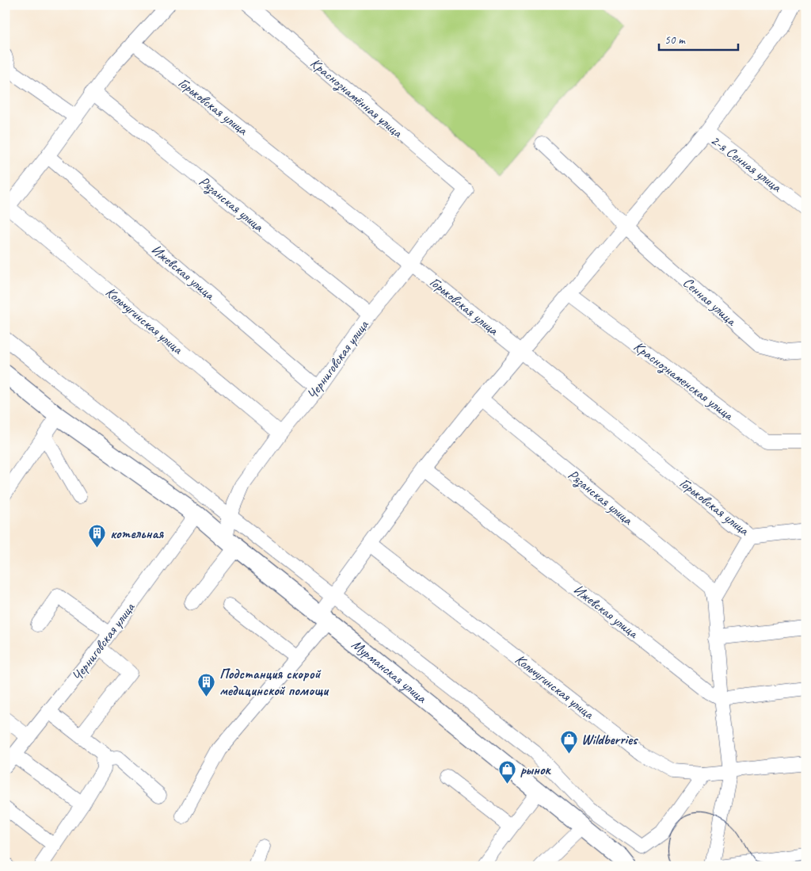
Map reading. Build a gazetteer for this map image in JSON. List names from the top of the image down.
{
  "streets": {
    "main road": ["Мурманская улица"],
    "street": [
      "Краснознамённая улица",
      "Горьковская улица",
      "2-я Сенная улица",
      "Рязанская улица",
      "Ижевская улица",
      "Сенная улица",
      "Кольчугинская улица",
      "Черниговская улица",
      "Краснознаменская улица"
    ]
  },
  "crossings": [
    ["Краснознамённая улица", "Черниговская улица"],
    ["Горьковская улица", "Черниговская улица"],
    ["Рязанская улица", "Черниговская улица"],
    ["Ижевская улица", "Черниговская улица"],
    ["Кольчугинская улица", "Черниговская улица"],
    ["Черниговская улица", "Мурманская улица"]
  ],
  "places": {
    "building": ["котельная", "Подстанция скорой медицинской помощи"],
    "shop": ["Wildberries", "рынок"]
  },
  "scale_bar": "50 m"
}
